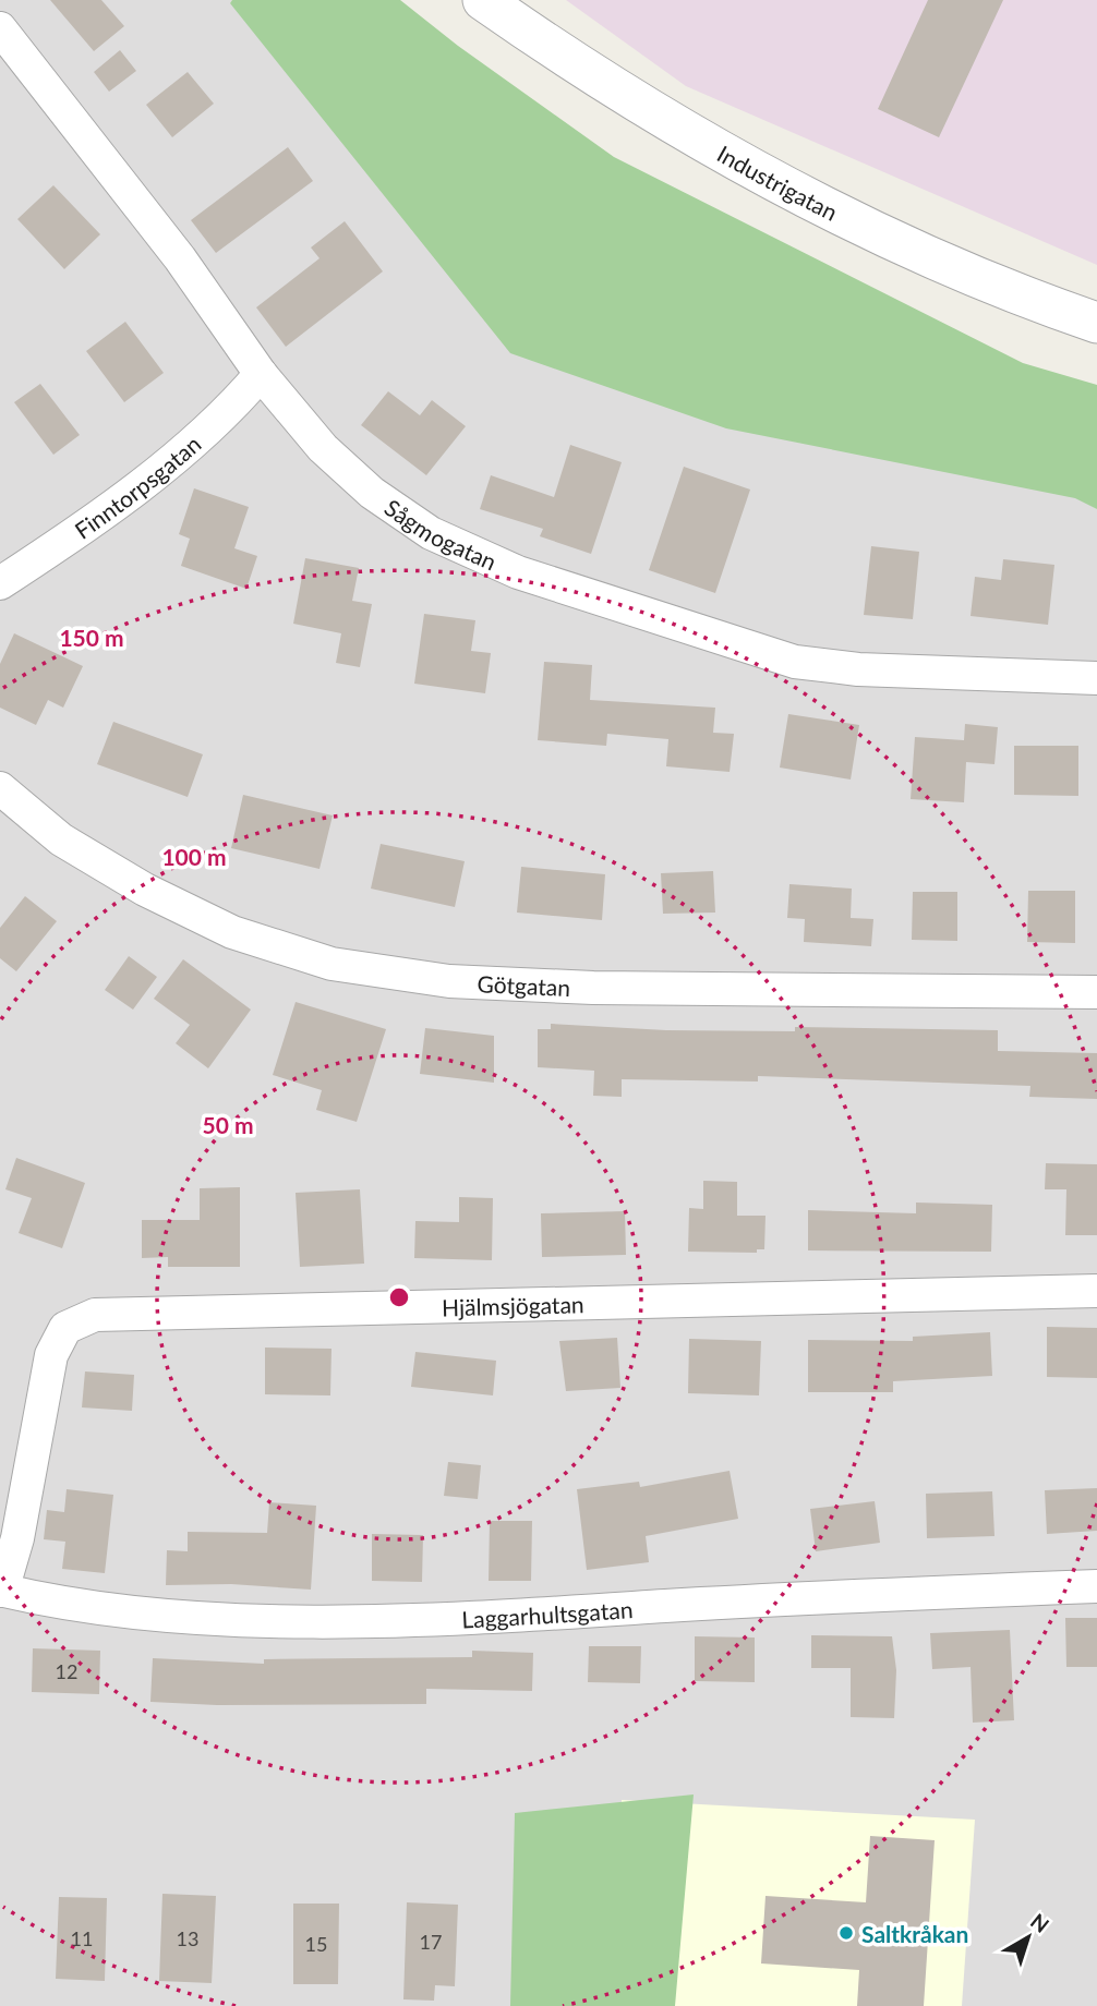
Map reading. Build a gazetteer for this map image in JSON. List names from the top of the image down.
{
  "streets": {
    "street": [
      "Industrigatan",
      "Finntorpsgatan",
      "Sågmogatan",
      "Götgatan",
      "Hjälmsjögatan",
      "Laggarhultsgatan"
    ]
  },
  "crossings": [
    ["Finntorpsgatan", "Sågmogatan"],
    ["Hjälmsjögatan", "Laggarhultsgatan"]
  ],
  "places": ["Saltkråkan"],
  "house_numbers": [
    "12",
    "11",
    "13",
    "17",
    "15"
  ],
  "north": "top right",
  "rings": ["150 m", "100 m", "50 m"]
}
